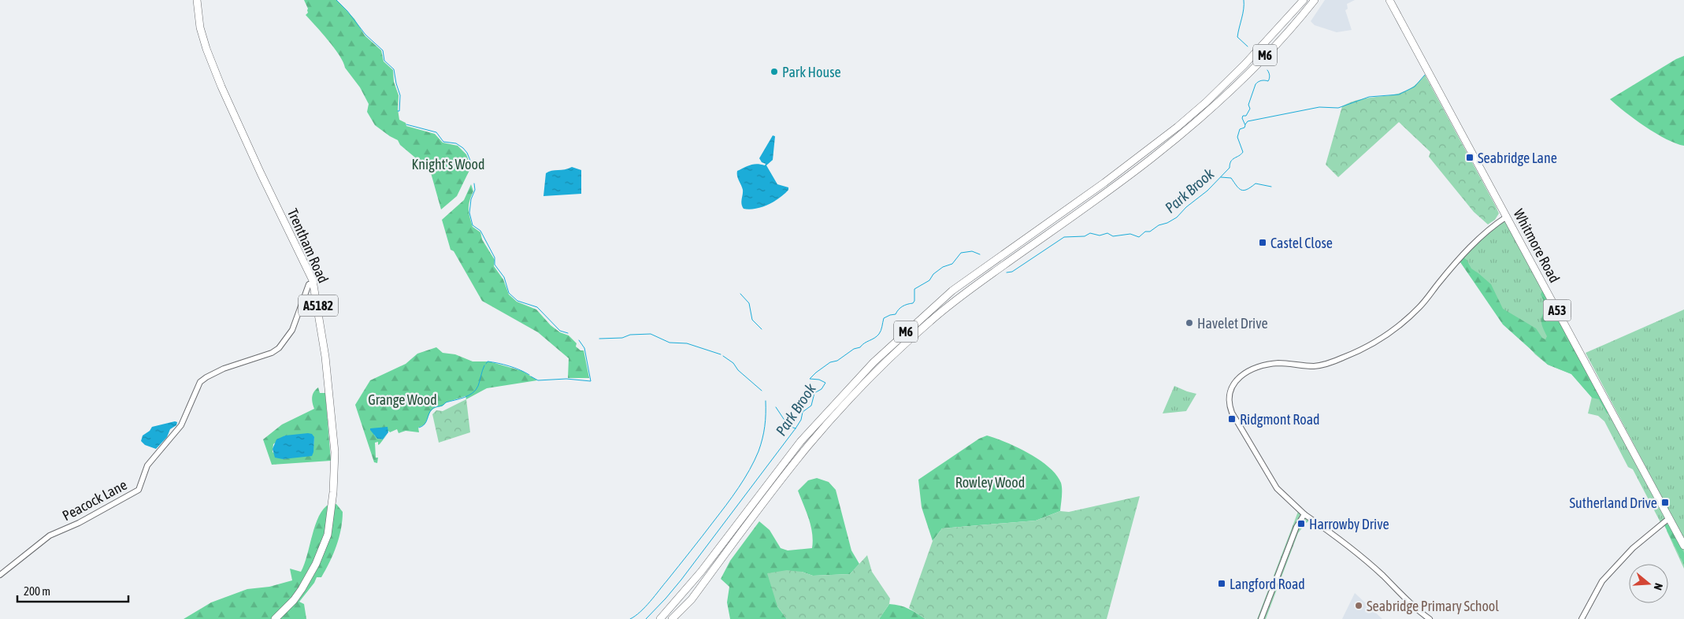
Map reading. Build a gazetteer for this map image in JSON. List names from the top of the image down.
{
  "streets": {
    "highway": [
      "M6",
      "Trentham Road",
      "Whitmore Road",
      "A5182",
      "A53"
    ],
    "street": ["Peacock Lane"]
  },
  "crossings": [
    ["Trentham Road", "Peacock Lane"]
  ],
  "water": ["Park Brook"],
  "parks": ["Knight's Wood", "Grange Wood", "Rowley Wood"],
  "places": {
    "other": ["Park House", "Havelet Drive", "Seabridge Primary School"],
    "transit": [
      "Seabridge Lane",
      "Castel Close",
      "Ridgmont Road",
      "Sutherland Drive",
      "Harrowby Drive",
      "Langford Road"
    ]
  },
  "scale_bar": "200 m",
  "north": "right"
}
